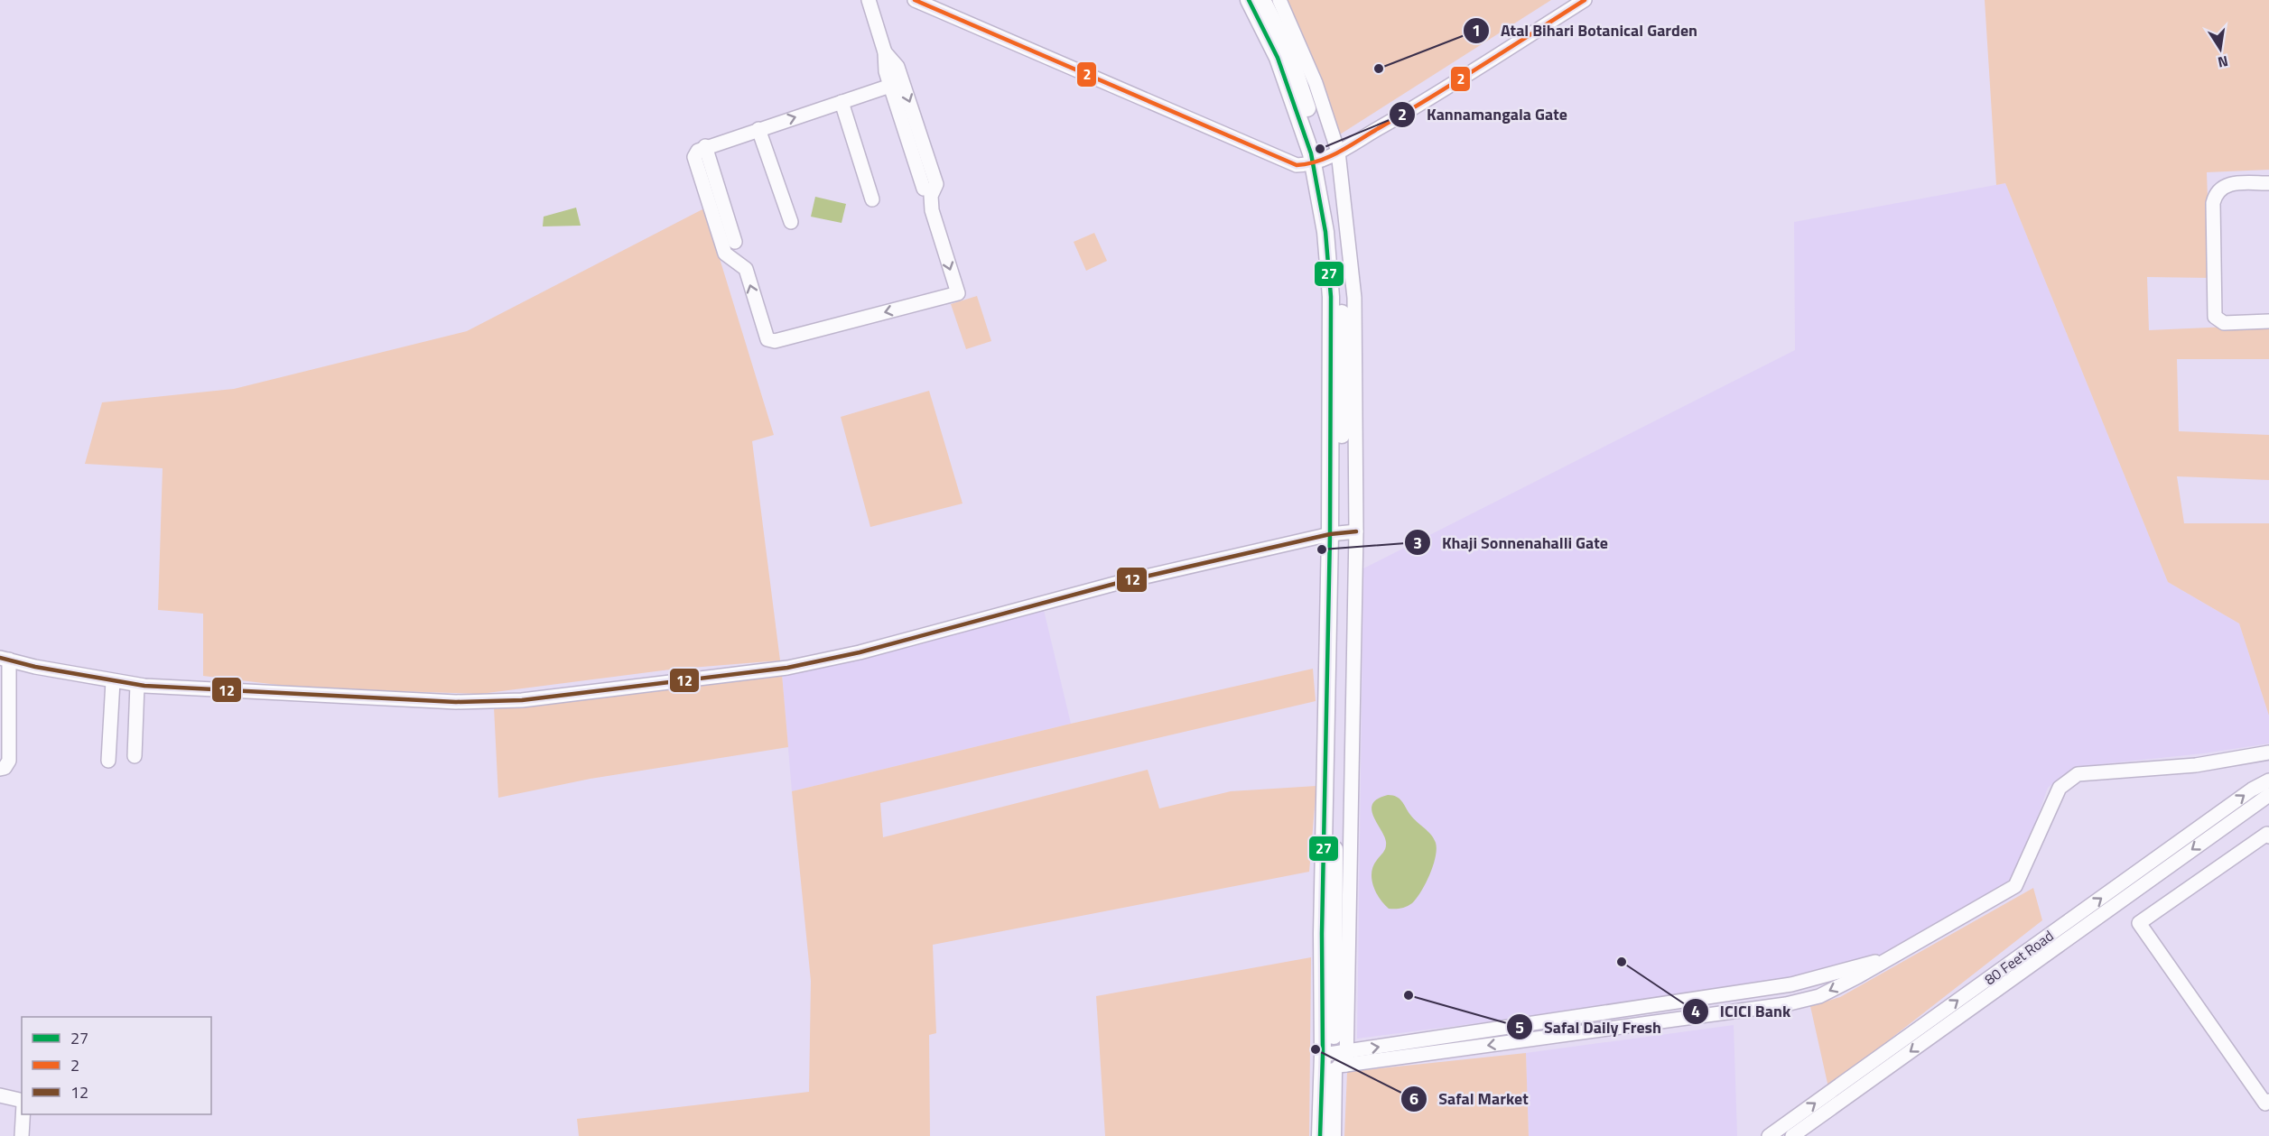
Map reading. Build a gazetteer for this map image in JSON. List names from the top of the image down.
{
  "streets": {
    "street": ["80 Feet Road"]
  },
  "places": [
    "Atal Bihari Botanical Garden",
    "Kannamangala Gate",
    "Khaji Sonnenahalli Gate",
    "ICICI Bank",
    "Safal Daily Fresh",
    "Safal Market"
  ],
  "lines": ["transit line 27", "transit line 2", "transit line 12"],
  "legend": ["27", "2", "12"],
  "north": "bottom"
}
